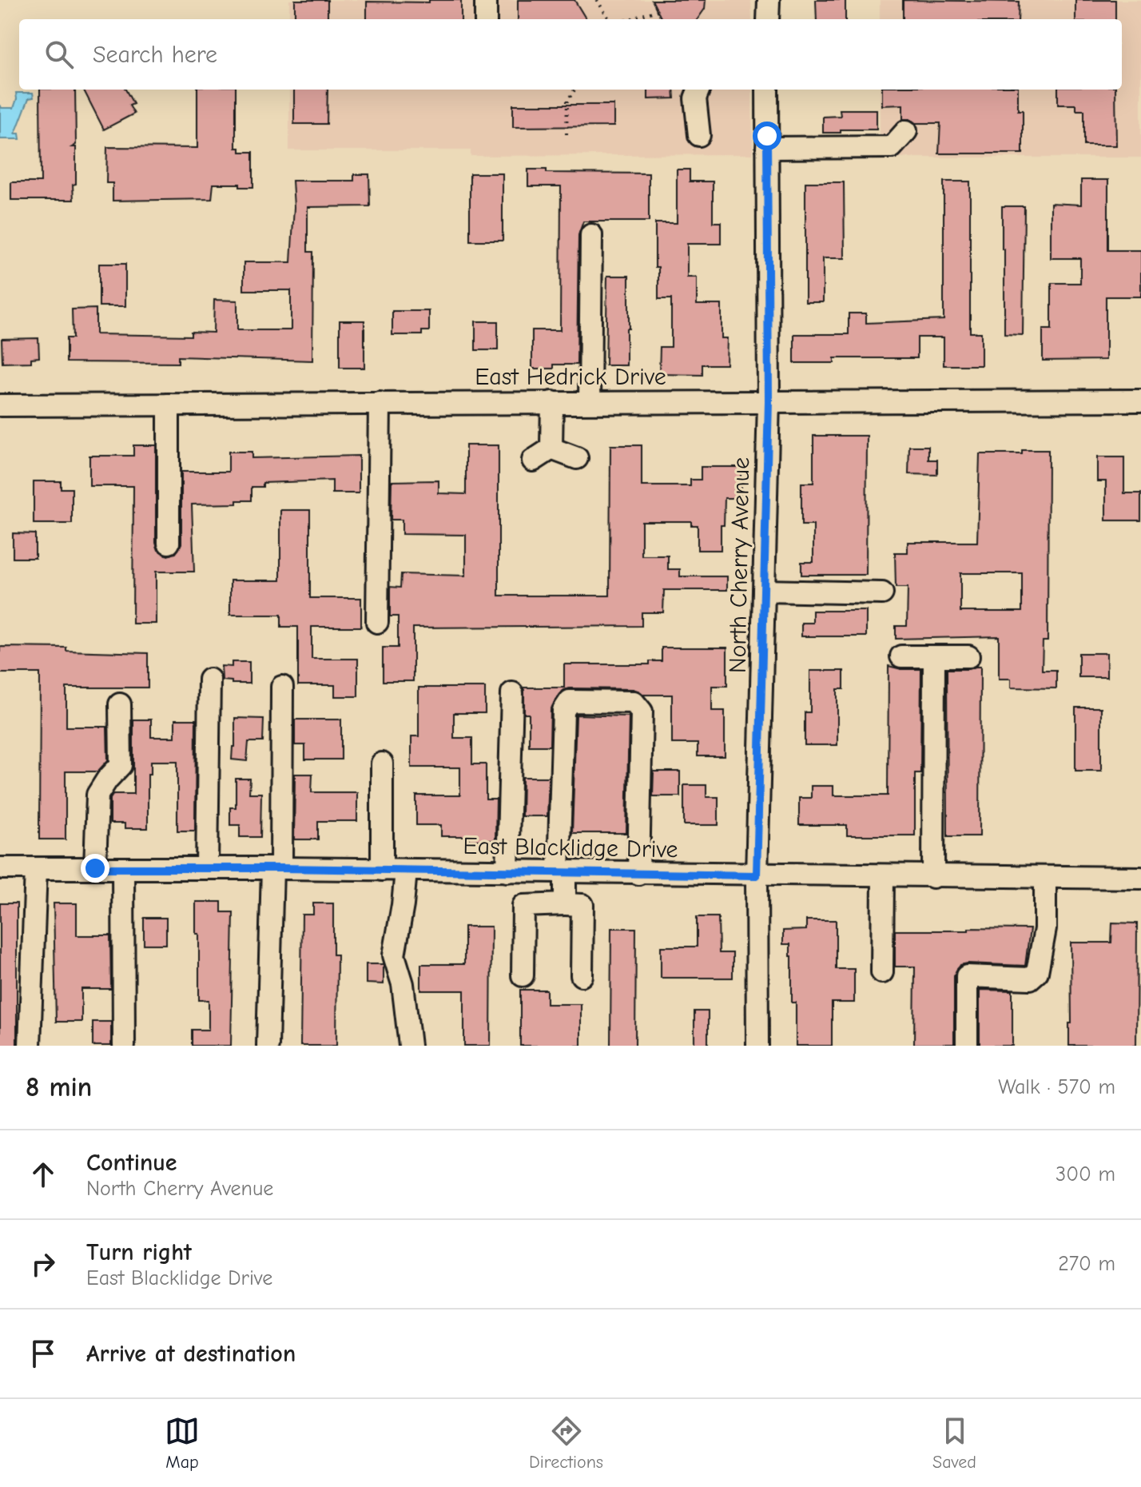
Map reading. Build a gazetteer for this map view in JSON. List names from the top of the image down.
{
  "streets": {
    "street": ["East Hedrick Drive", "North Cherry Avenue", "East Blacklidge Drive"]
  },
  "crossings": [
    ["East Hedrick Drive", "North Cherry Avenue"],
    ["North Cherry Avenue", "East Blacklidge Drive"]
  ],
  "page": {
    "search": "Search here",
    "heading": ["8 min", "Walk · 570 m"],
    "list": [
      ["Continue", "North Cherry Avenue", "300 m"],
      ["Turn right", "East Blacklidge Drive", "270 m"],
      "Arrive at destination"
    ],
    "nav": ["Map", "Directions", "Saved"]
  }
}
